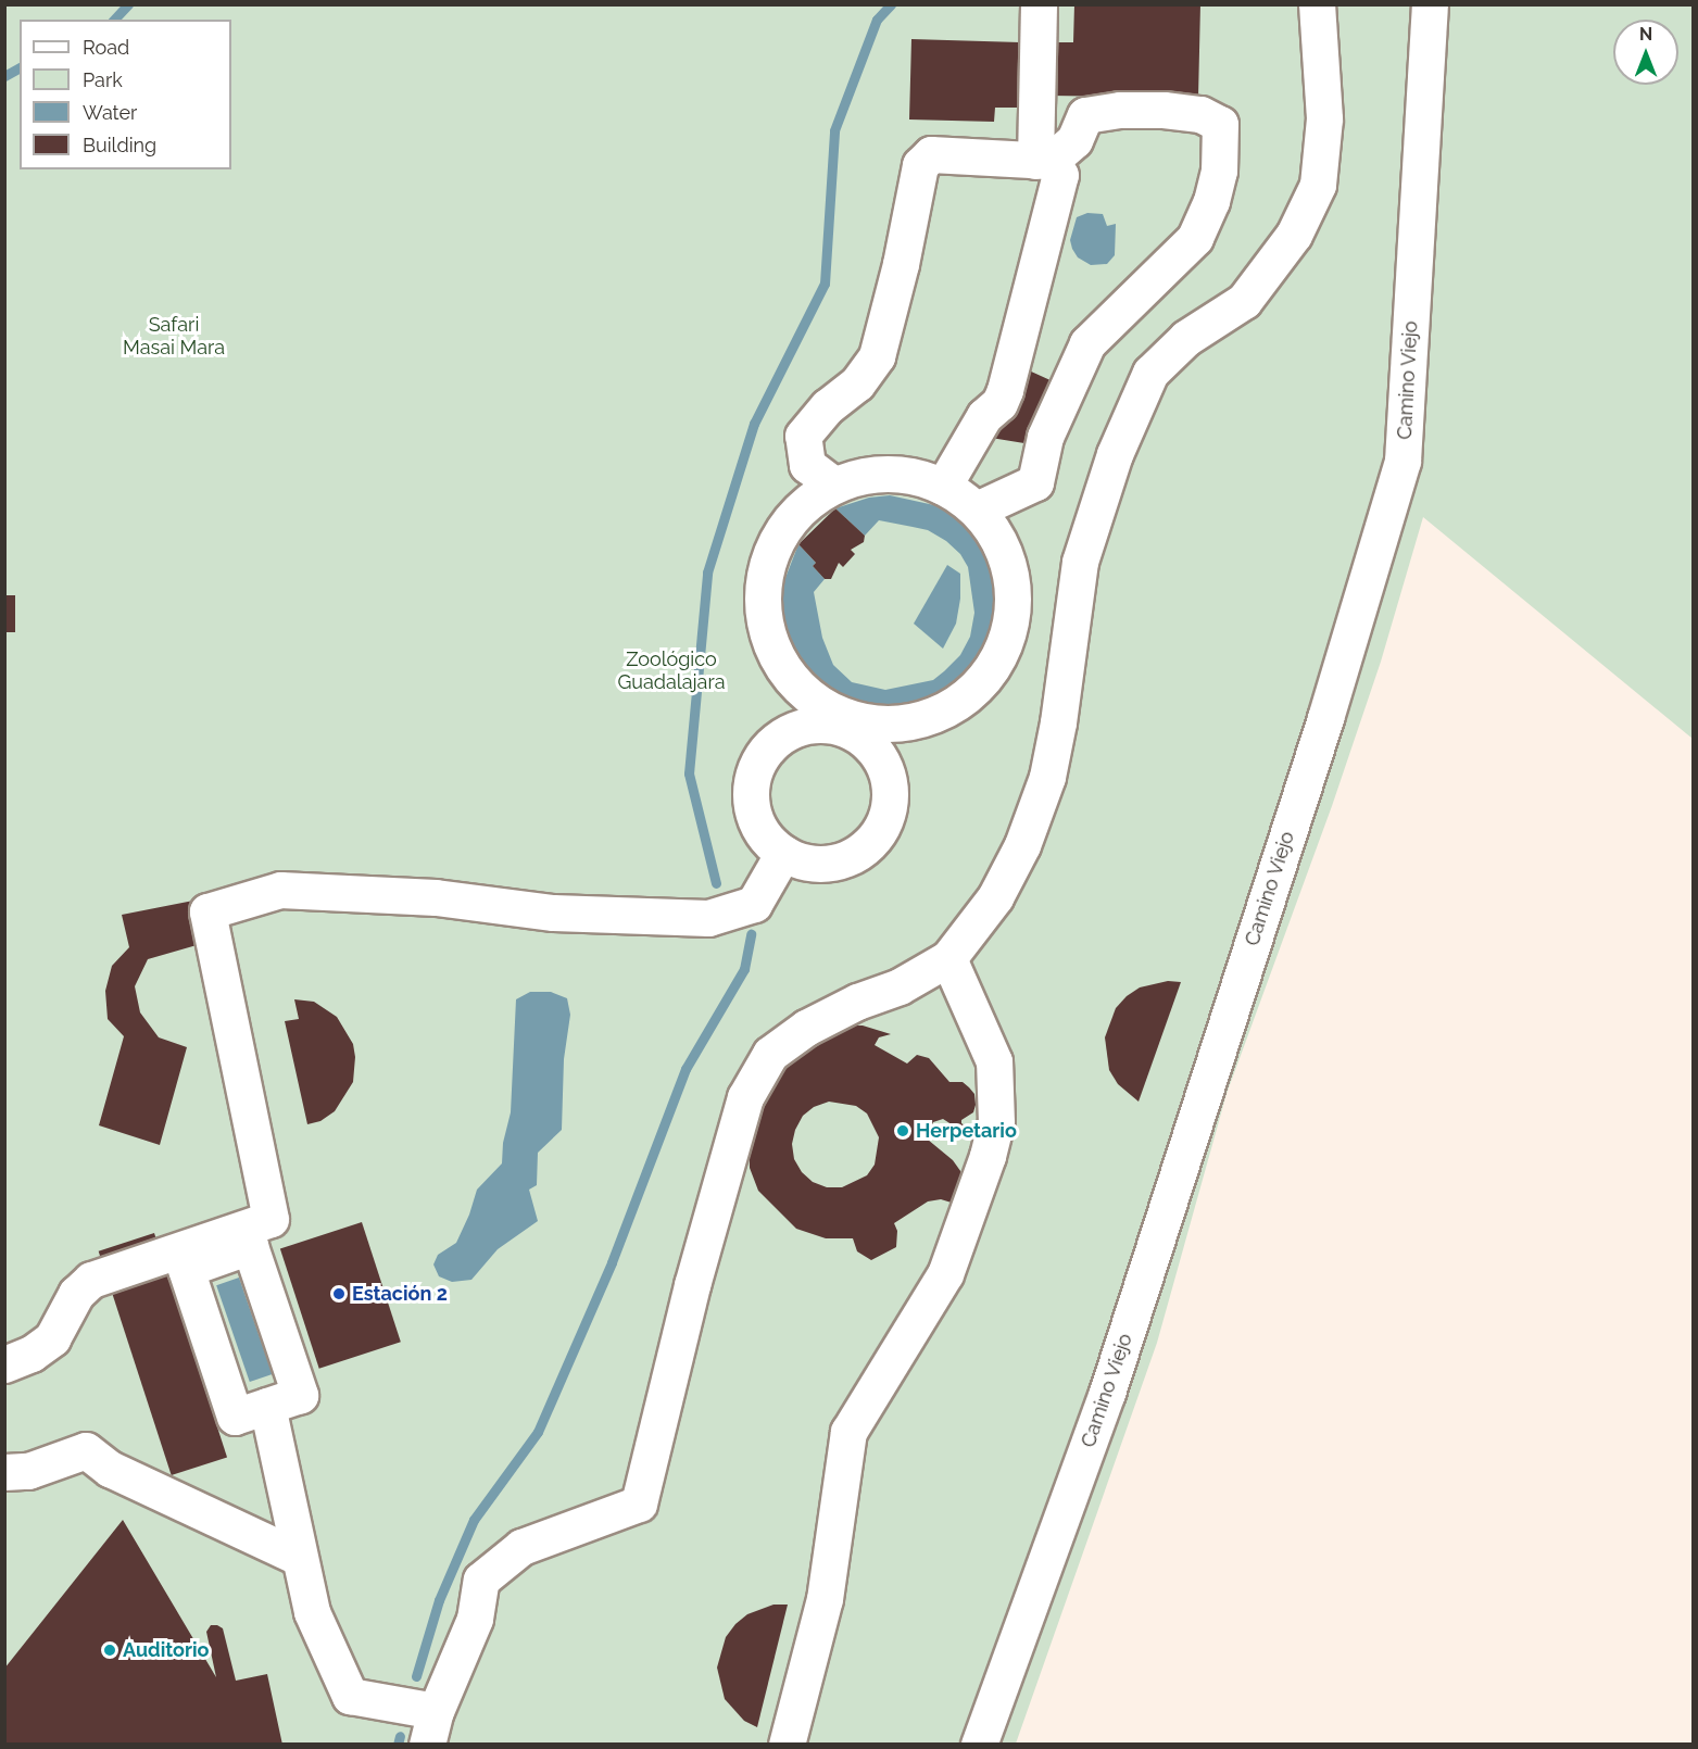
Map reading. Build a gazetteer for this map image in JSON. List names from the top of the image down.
{
  "streets": {
    "street": ["Camino Viejo"]
  },
  "parks": ["Safari Masai Mara", "Zoológico Guadalajara"],
  "places": ["Herpetario", "Estación 2", "Auditorio"],
  "legend": [
    "Road",
    "Park",
    "Water",
    "Building"
  ],
  "north": "top"
}
